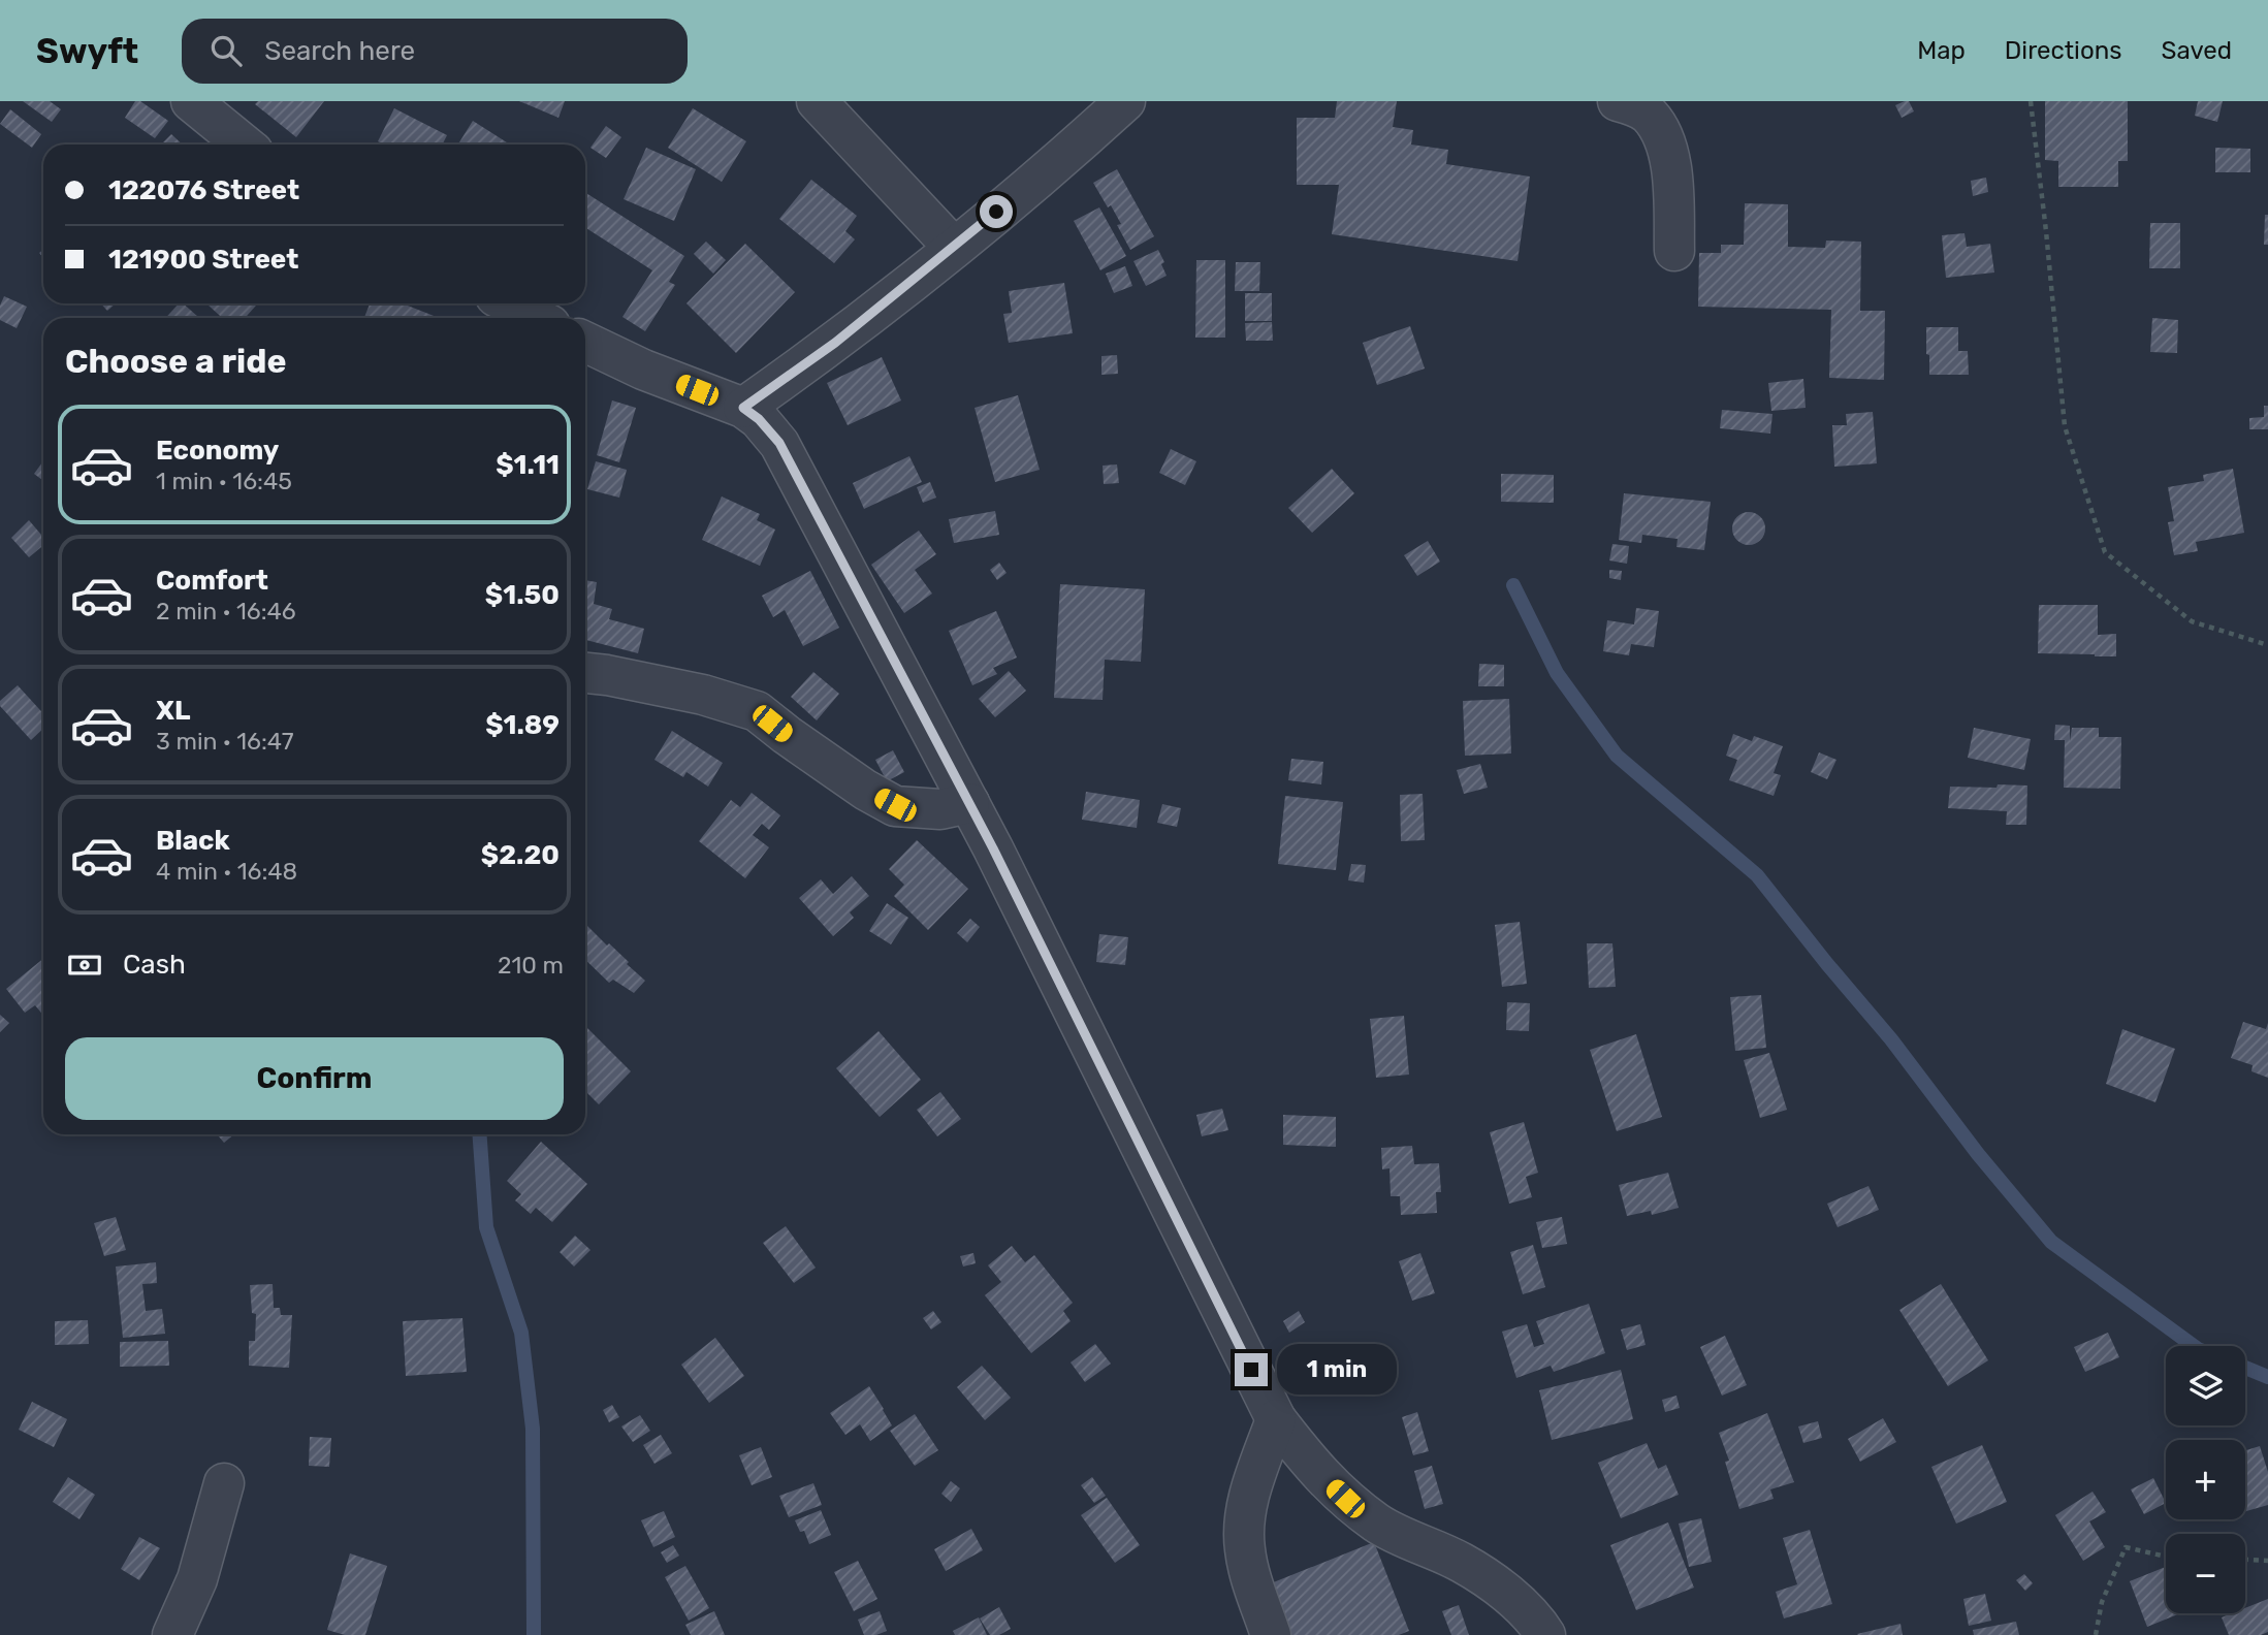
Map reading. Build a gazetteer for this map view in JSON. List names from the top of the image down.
{
  "page": {
    "header": "Swyft",
    "search": "Search here",
    "nav": ["Map", "Directions", "Saved"],
    "banner": ["122076 Street", "121900 Street"],
    "heading": "Choose a ride",
    "list": [
      {
        "name": "Economy",
        "note": "1 min · 16:45",
        "value": "$1.11"
      },
      {
        "name": "Comfort",
        "note": "2 min · 16:46",
        "value": "$1.50"
      },
      {
        "name": "XL",
        "note": "3 min · 16:47",
        "value": "$1.89"
      },
      {
        "name": "Black",
        "note": "4 min · 16:48",
        "value": "$2.20"
      }
    ],
    "pay": ["Cash", "210 m"],
    "buttons": "Confirm",
    "bubble": "1 min",
    "map_buttons": ["+", "−"]
  }
}
